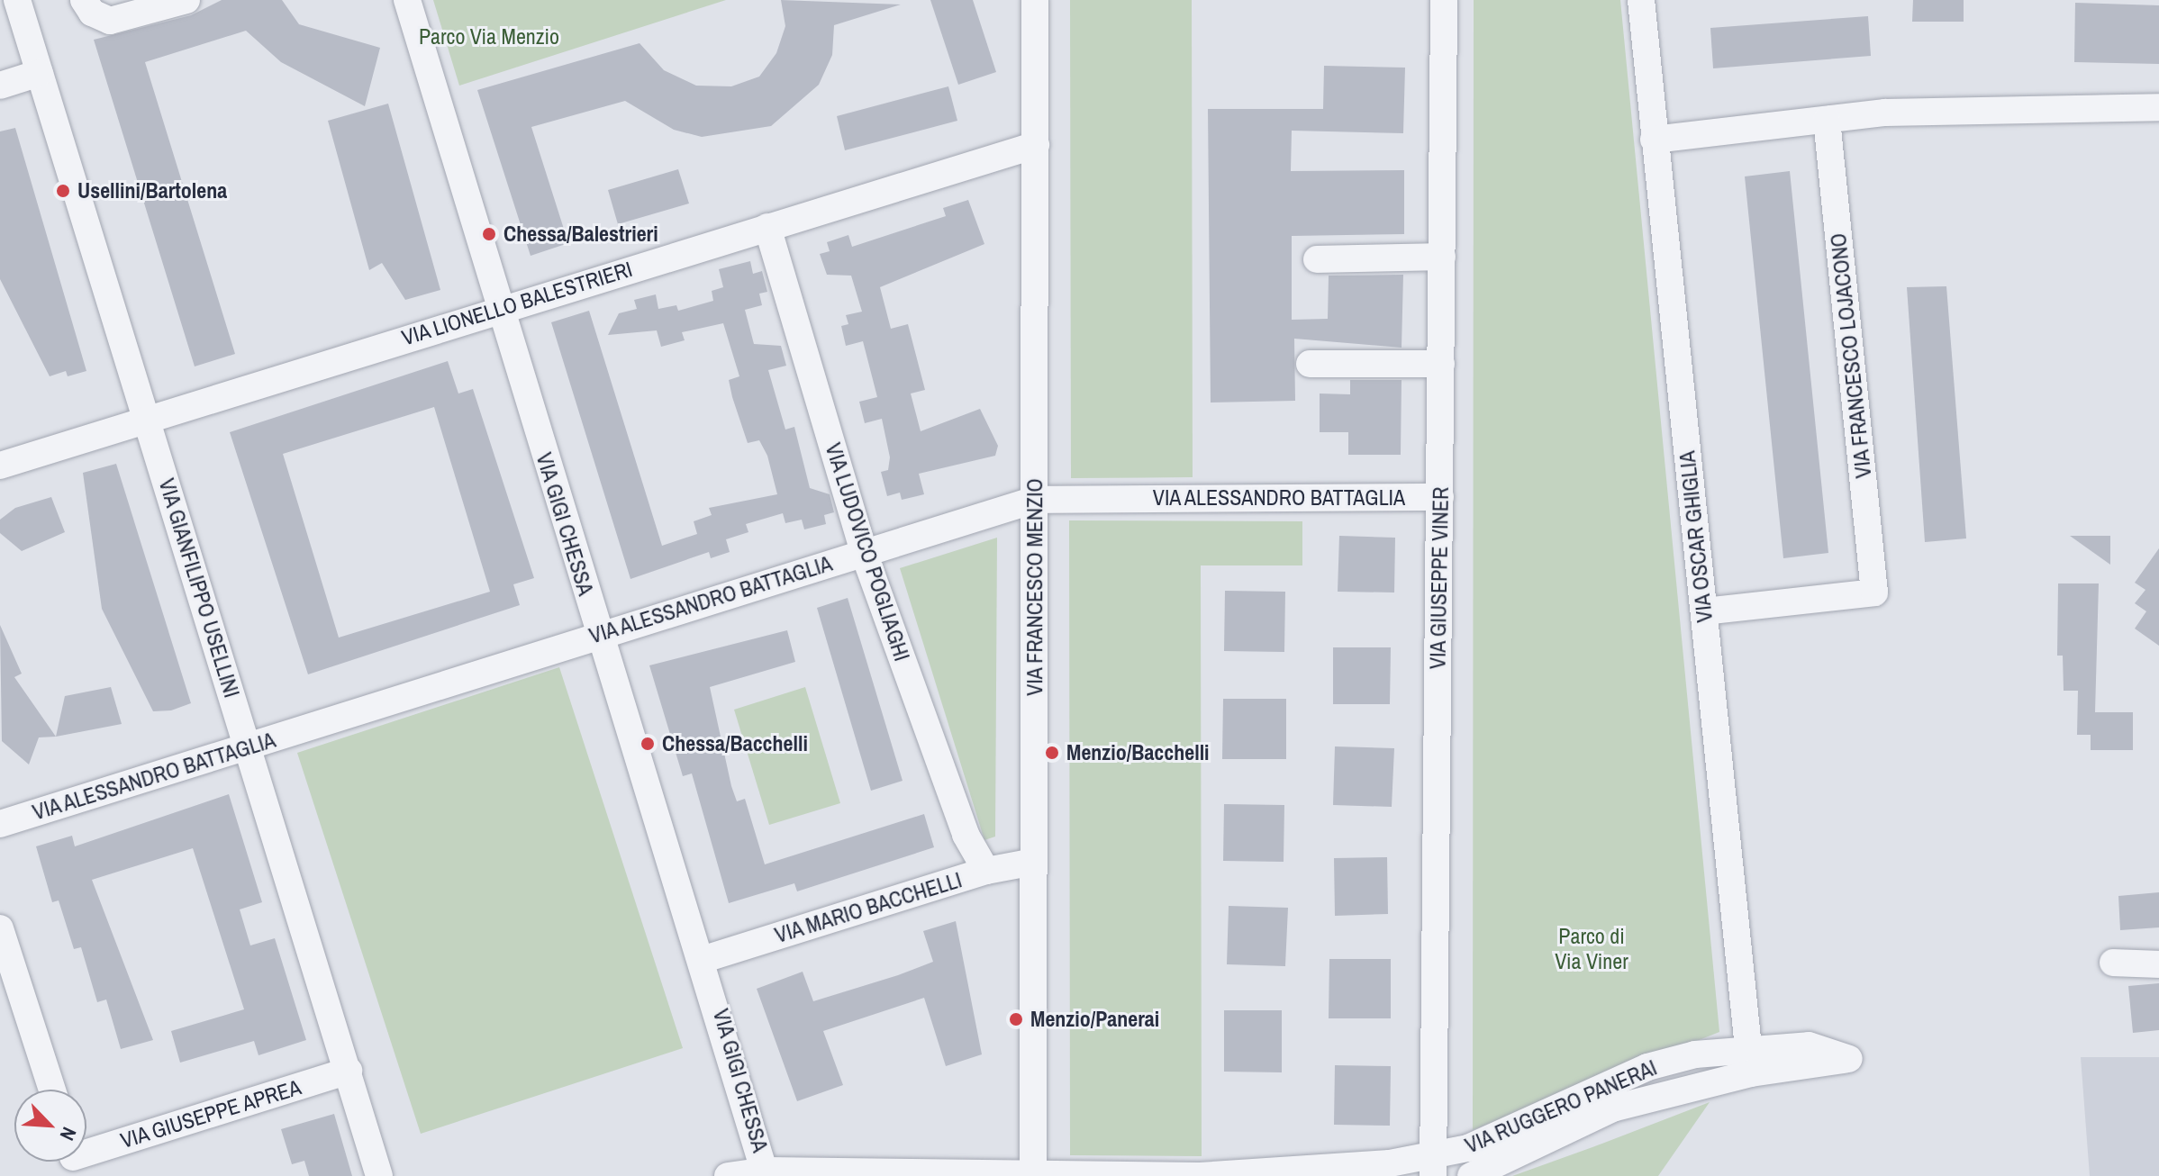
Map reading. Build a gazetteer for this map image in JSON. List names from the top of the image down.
{
  "streets": {
    "street": [
      "VIA LIONELLO BALESTRIERI",
      "VIA FRANCESCO LOJACONO",
      "VIA ALESSANDRO BATTAGLIA",
      "VIA GIGI CHESSA",
      "VIA OSCAR GHIGLIA",
      "VIA LUDOVICO POGLIAGHI",
      "VIA GIUSEPPE VINER",
      "VIA FRANCESCO MENZIO",
      "VIA GIANFILIPPO USELLINI",
      "VIA MARIO BACCHELLI",
      "VIA RUGGERO PANERAI",
      "VIA GIUSEPPE APREA"
    ]
  },
  "crossings": [
    ["VIA LIONELLO BALESTRIERI", "VIA GIGI CHESSA"],
    ["VIA LIONELLO BALESTRIERI", "VIA LUDOVICO POGLIAGHI"],
    ["VIA LIONELLO BALESTRIERI", "VIA FRANCESCO MENZIO"],
    ["VIA LIONELLO BALESTRIERI", "VIA GIANFILIPPO USELLINI"],
    ["VIA FRANCESCO LOJACONO", "VIA OSCAR GHIGLIA"],
    ["VIA ALESSANDRO BATTAGLIA", "VIA GIGI CHESSA"],
    ["VIA ALESSANDRO BATTAGLIA", "VIA LUDOVICO POGLIAGHI"],
    ["VIA ALESSANDRO BATTAGLIA", "VIA GIUSEPPE VINER"],
    ["VIA ALESSANDRO BATTAGLIA", "VIA FRANCESCO MENZIO"],
    ["VIA ALESSANDRO BATTAGLIA", "VIA GIANFILIPPO USELLINI"],
    ["VIA GIGI CHESSA", "VIA MARIO BACCHELLI"],
    ["VIA GIGI CHESSA", "VIA RUGGERO PANERAI"],
    ["VIA OSCAR GHIGLIA", "VIA RUGGERO PANERAI"],
    ["VIA LUDOVICO POGLIAGHI", "VIA MARIO BACCHELLI"],
    ["VIA GIUSEPPE VINER", "VIA RUGGERO PANERAI"],
    ["VIA FRANCESCO MENZIO", "VIA MARIO BACCHELLI"],
    ["VIA FRANCESCO MENZIO", "VIA RUGGERO PANERAI"],
    ["VIA GIANFILIPPO USELLINI", "VIA GIUSEPPE APREA"]
  ],
  "parks": ["Parco Via Menzio", "Parco di Via Viner"],
  "places": [
    "Usellini/Bartolena",
    "Chessa/Balestrieri",
    "Chessa/Bacchelli",
    "Menzio/Bacchelli",
    "Menzio/Panerai"
  ],
  "north": "bottom right"
}
